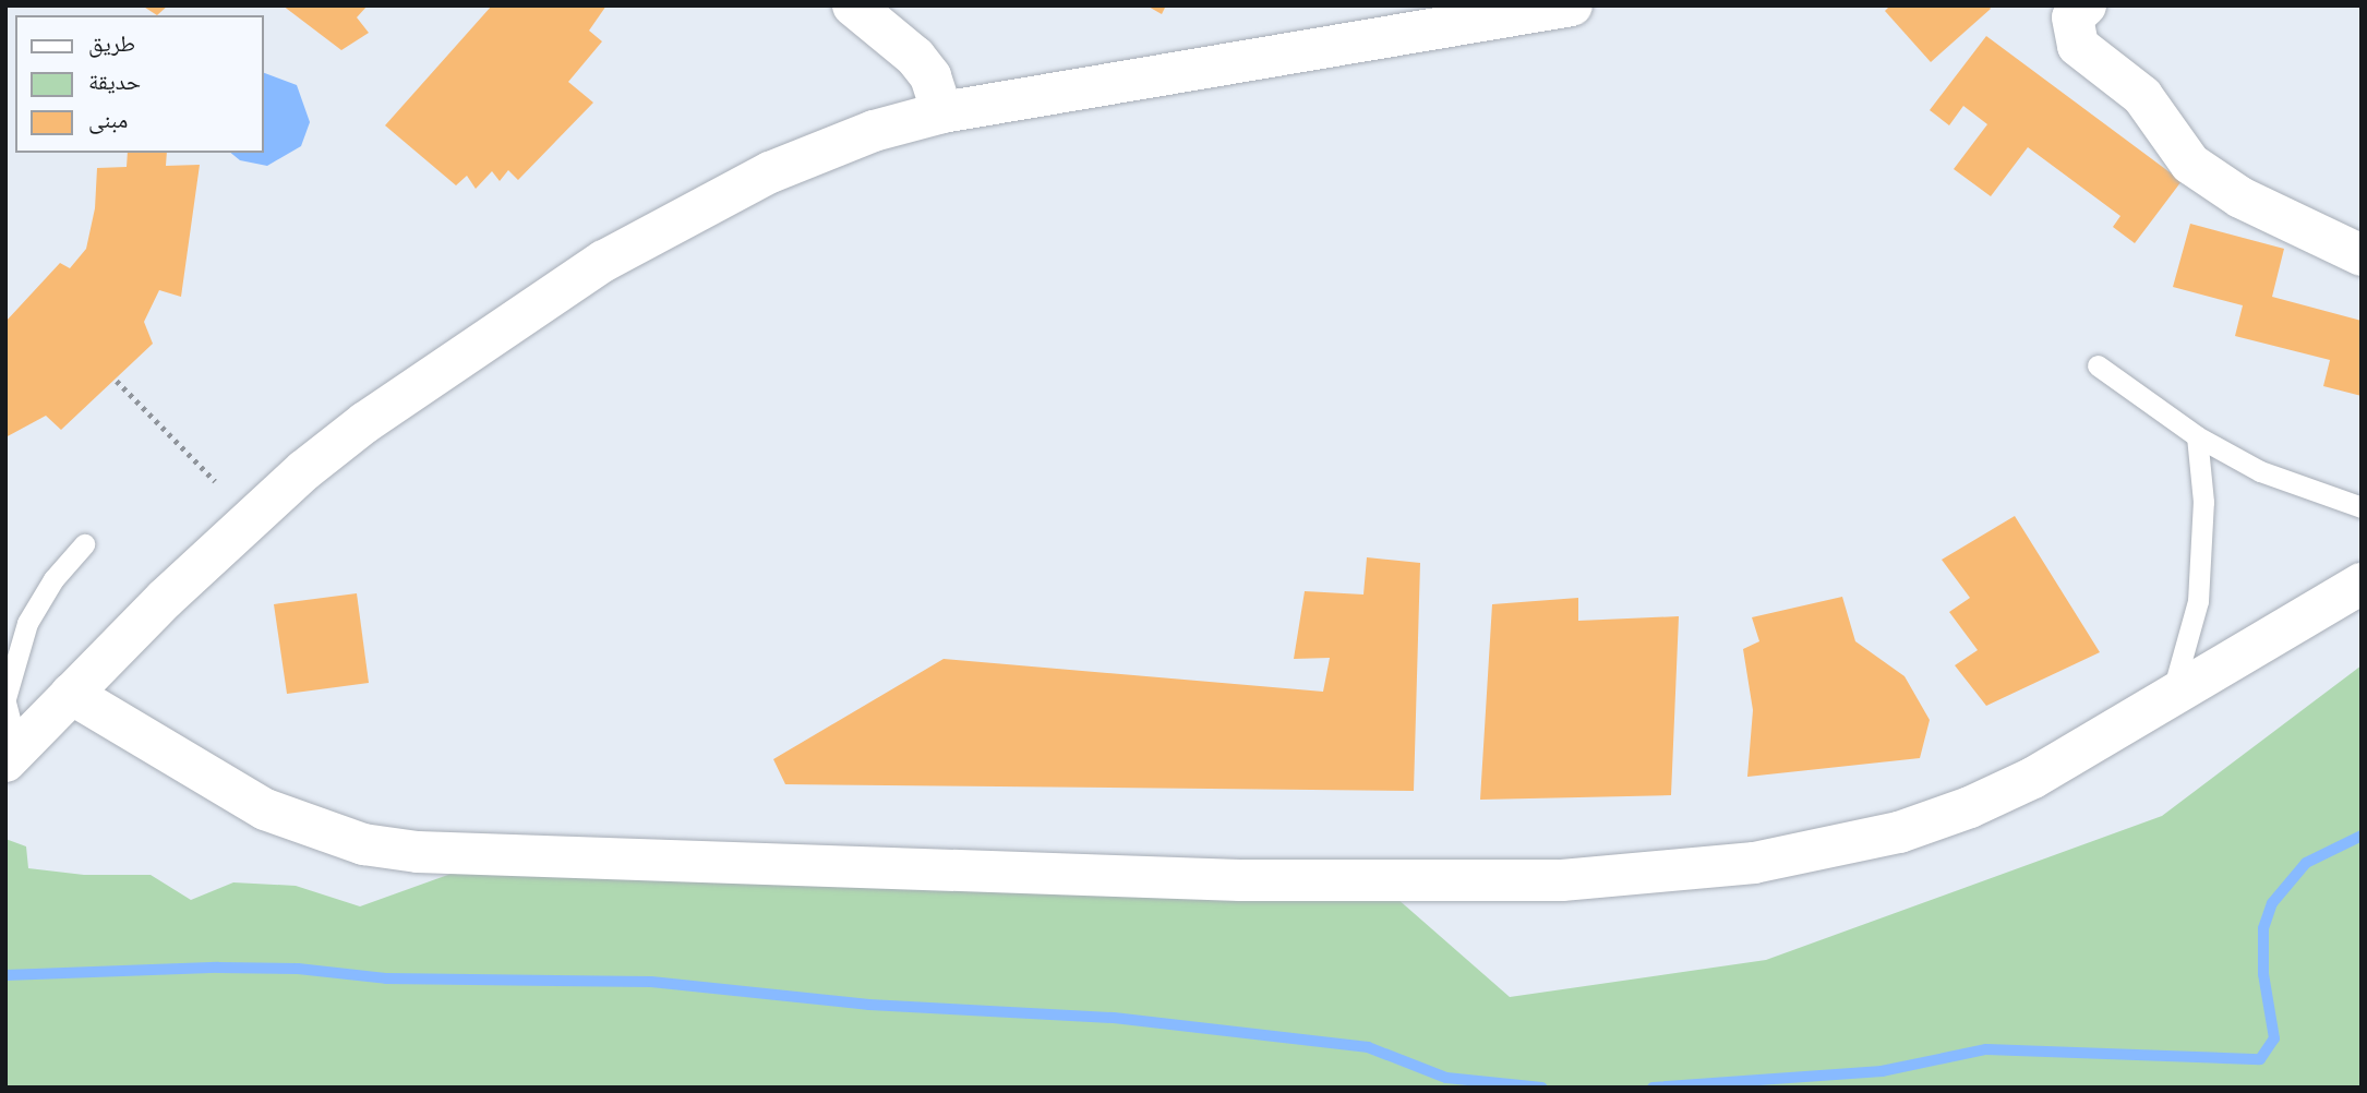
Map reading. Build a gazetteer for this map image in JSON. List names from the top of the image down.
{
  "legend": ["طريق", "حديقة", "مبنى"]
}
